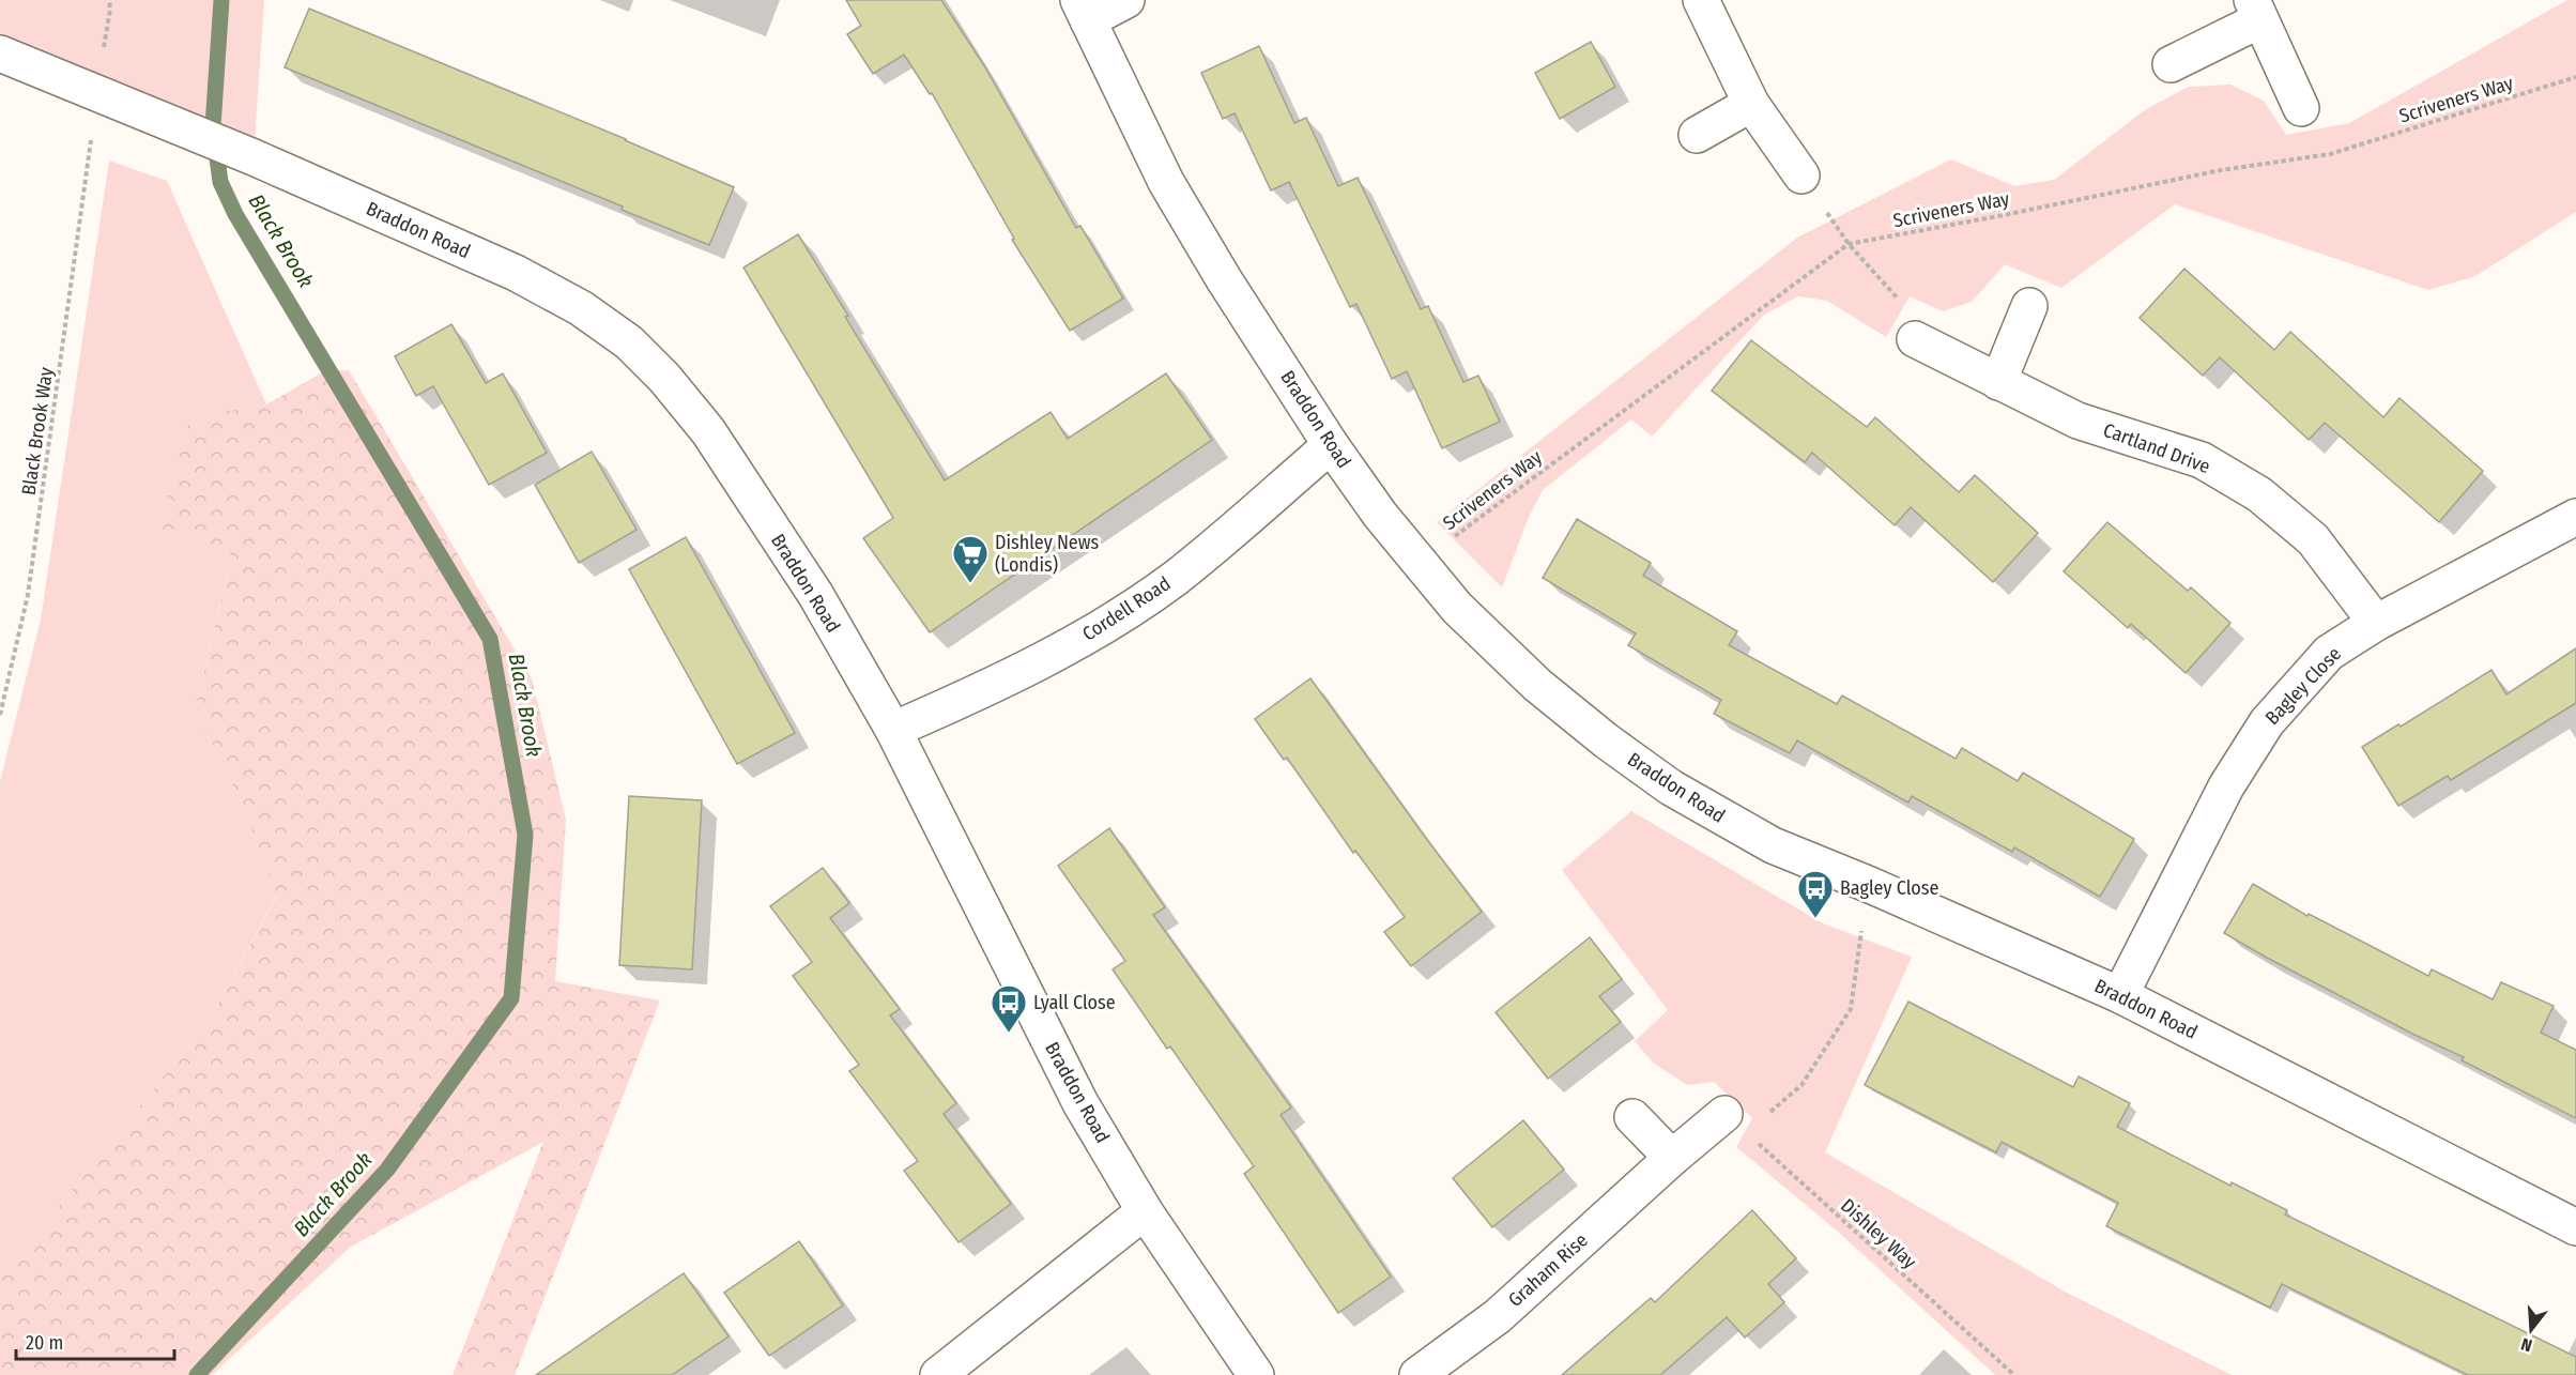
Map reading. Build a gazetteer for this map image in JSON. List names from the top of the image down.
{
  "streets": {
    "street": [
      "Braddon Road",
      "Cartland Drive",
      "Cordell Road",
      "Bagley Close",
      "Graham Rise"
    ],
    "path": ["Scriveners Way", "Black Brook Way", "Dishley Way"]
  },
  "crossings": [
    ["Scriveners Way", "Braddon Road"],
    ["Braddon Road", "Cordell Road"],
    ["Braddon Road", "Bagley Close"],
    ["Cartland Drive", "Bagley Close"],
    ["Dishley Way", "Graham Rise"]
  ],
  "water": ["Black Brook"],
  "places": {
    "supermarket": ["Dishley News (Londis)"],
    "bus stop": ["Bagley Close", "Lyall Close"]
  },
  "scale_bar": "20 m",
  "north": "bottom"
}
